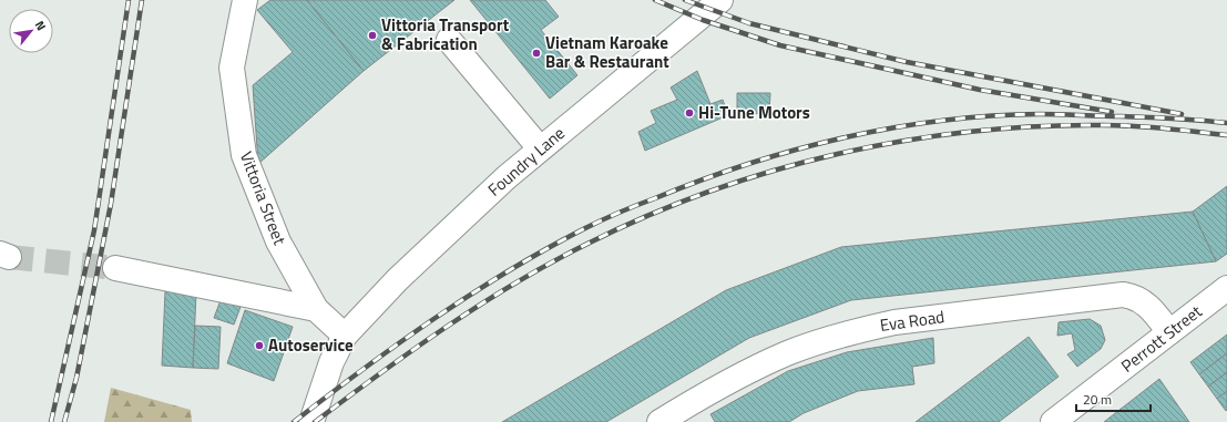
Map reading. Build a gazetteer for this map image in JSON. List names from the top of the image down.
{
  "streets": {
    "street": [
      "Foundry Lane",
      "Vittoria Street",
      "Eva Road",
      "Perrott Street"
    ]
  },
  "crossings": [
    ["Foundry Lane", "Vittoria Street"],
    ["Eva Road", "Perrott Street"]
  ],
  "places": [
    "Vittoria Transport & Fabrication",
    "Vietnam Karoake Bar & Restaurant",
    "Hi-Tune Motors",
    "Autoservice"
  ],
  "scale_bar": "20 m",
  "north": "top right"
}
